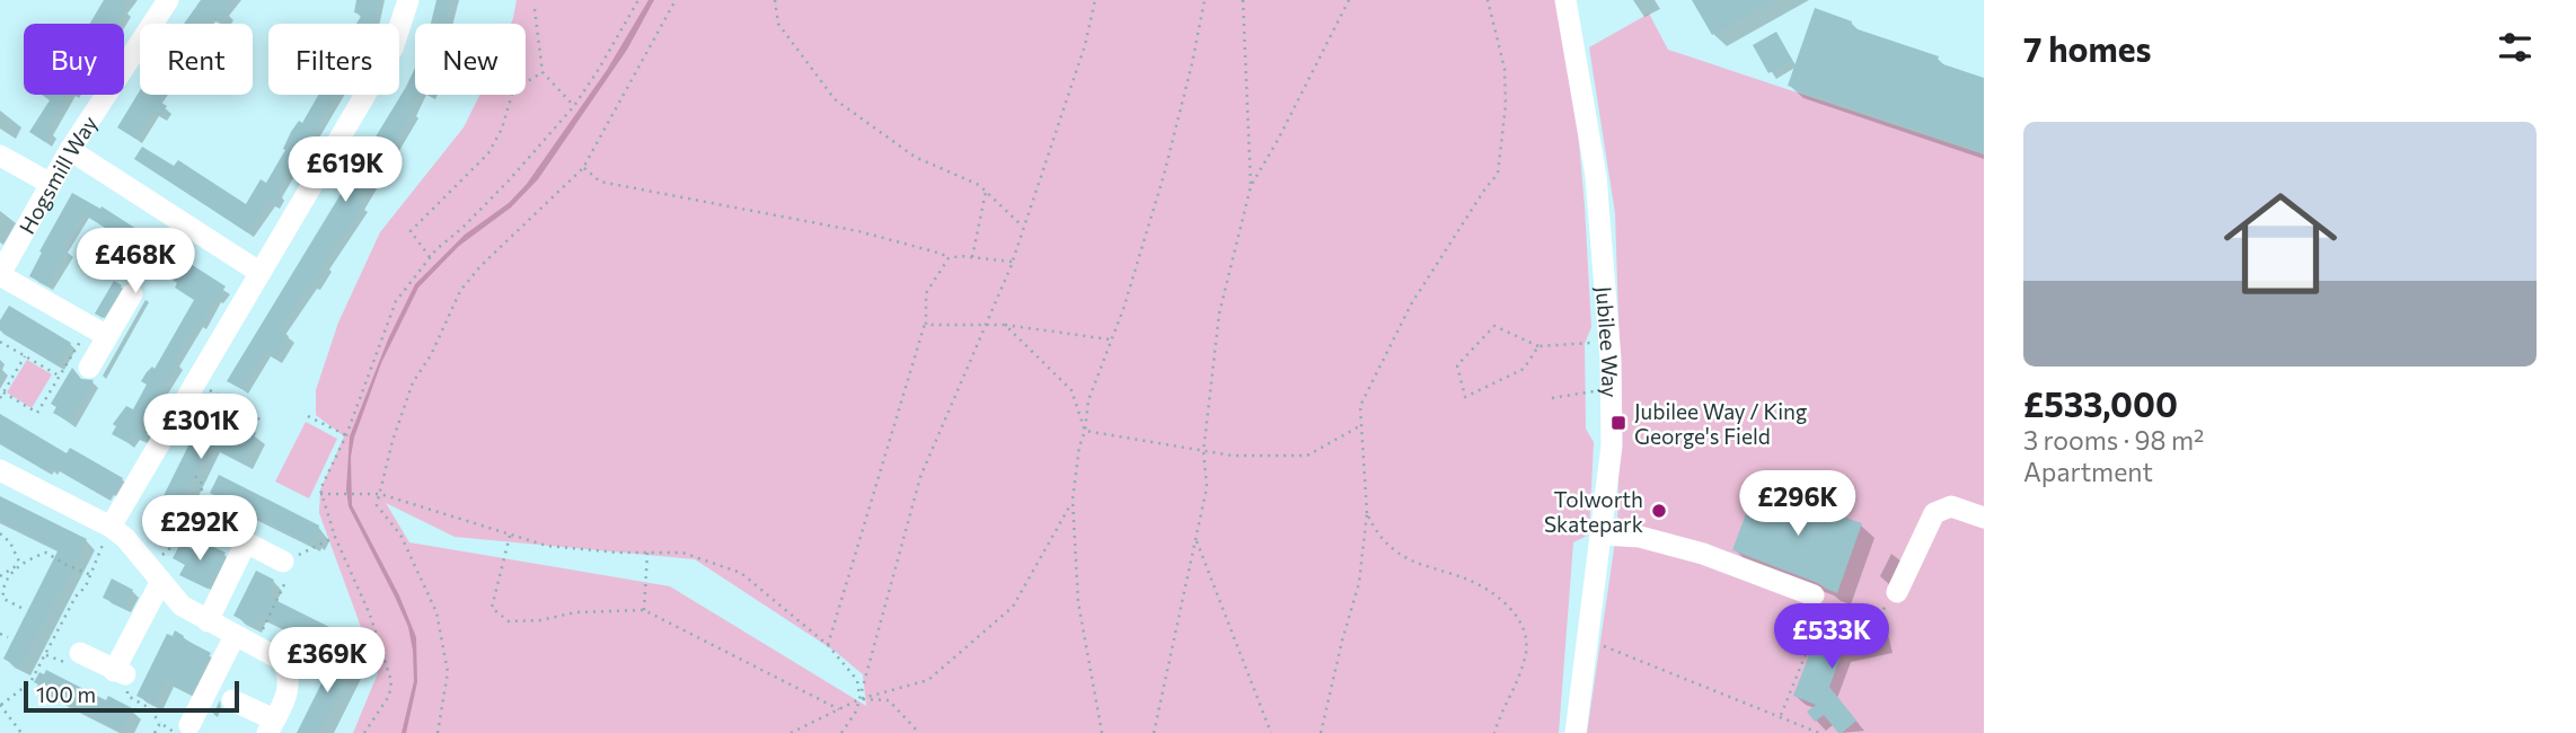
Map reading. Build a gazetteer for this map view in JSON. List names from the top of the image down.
{
  "streets": {
    "street": ["Hogsmill Way", "Jubilee Way"]
  },
  "places": {
    "transit": ["Jubilee Way / King George's Field"],
    "other": ["Tolworth Skatepark"]
  },
  "scale_bar": "100 m",
  "page": {
    "heading": "7 homes",
    "chip": [
      "Buy",
      "Rent",
      "Filters",
      "New"
    ],
    "list": [
      {
        "name": "£533,000",
        "note": "3 rooms · 98 m² · Apartment"
      }
    ],
    "price": [
      "£619K",
      "£468K",
      "£301K",
      "£296K",
      "£292K",
      "£533K",
      "£369K"
    ],
    "scale": "100 m"
  }
}
